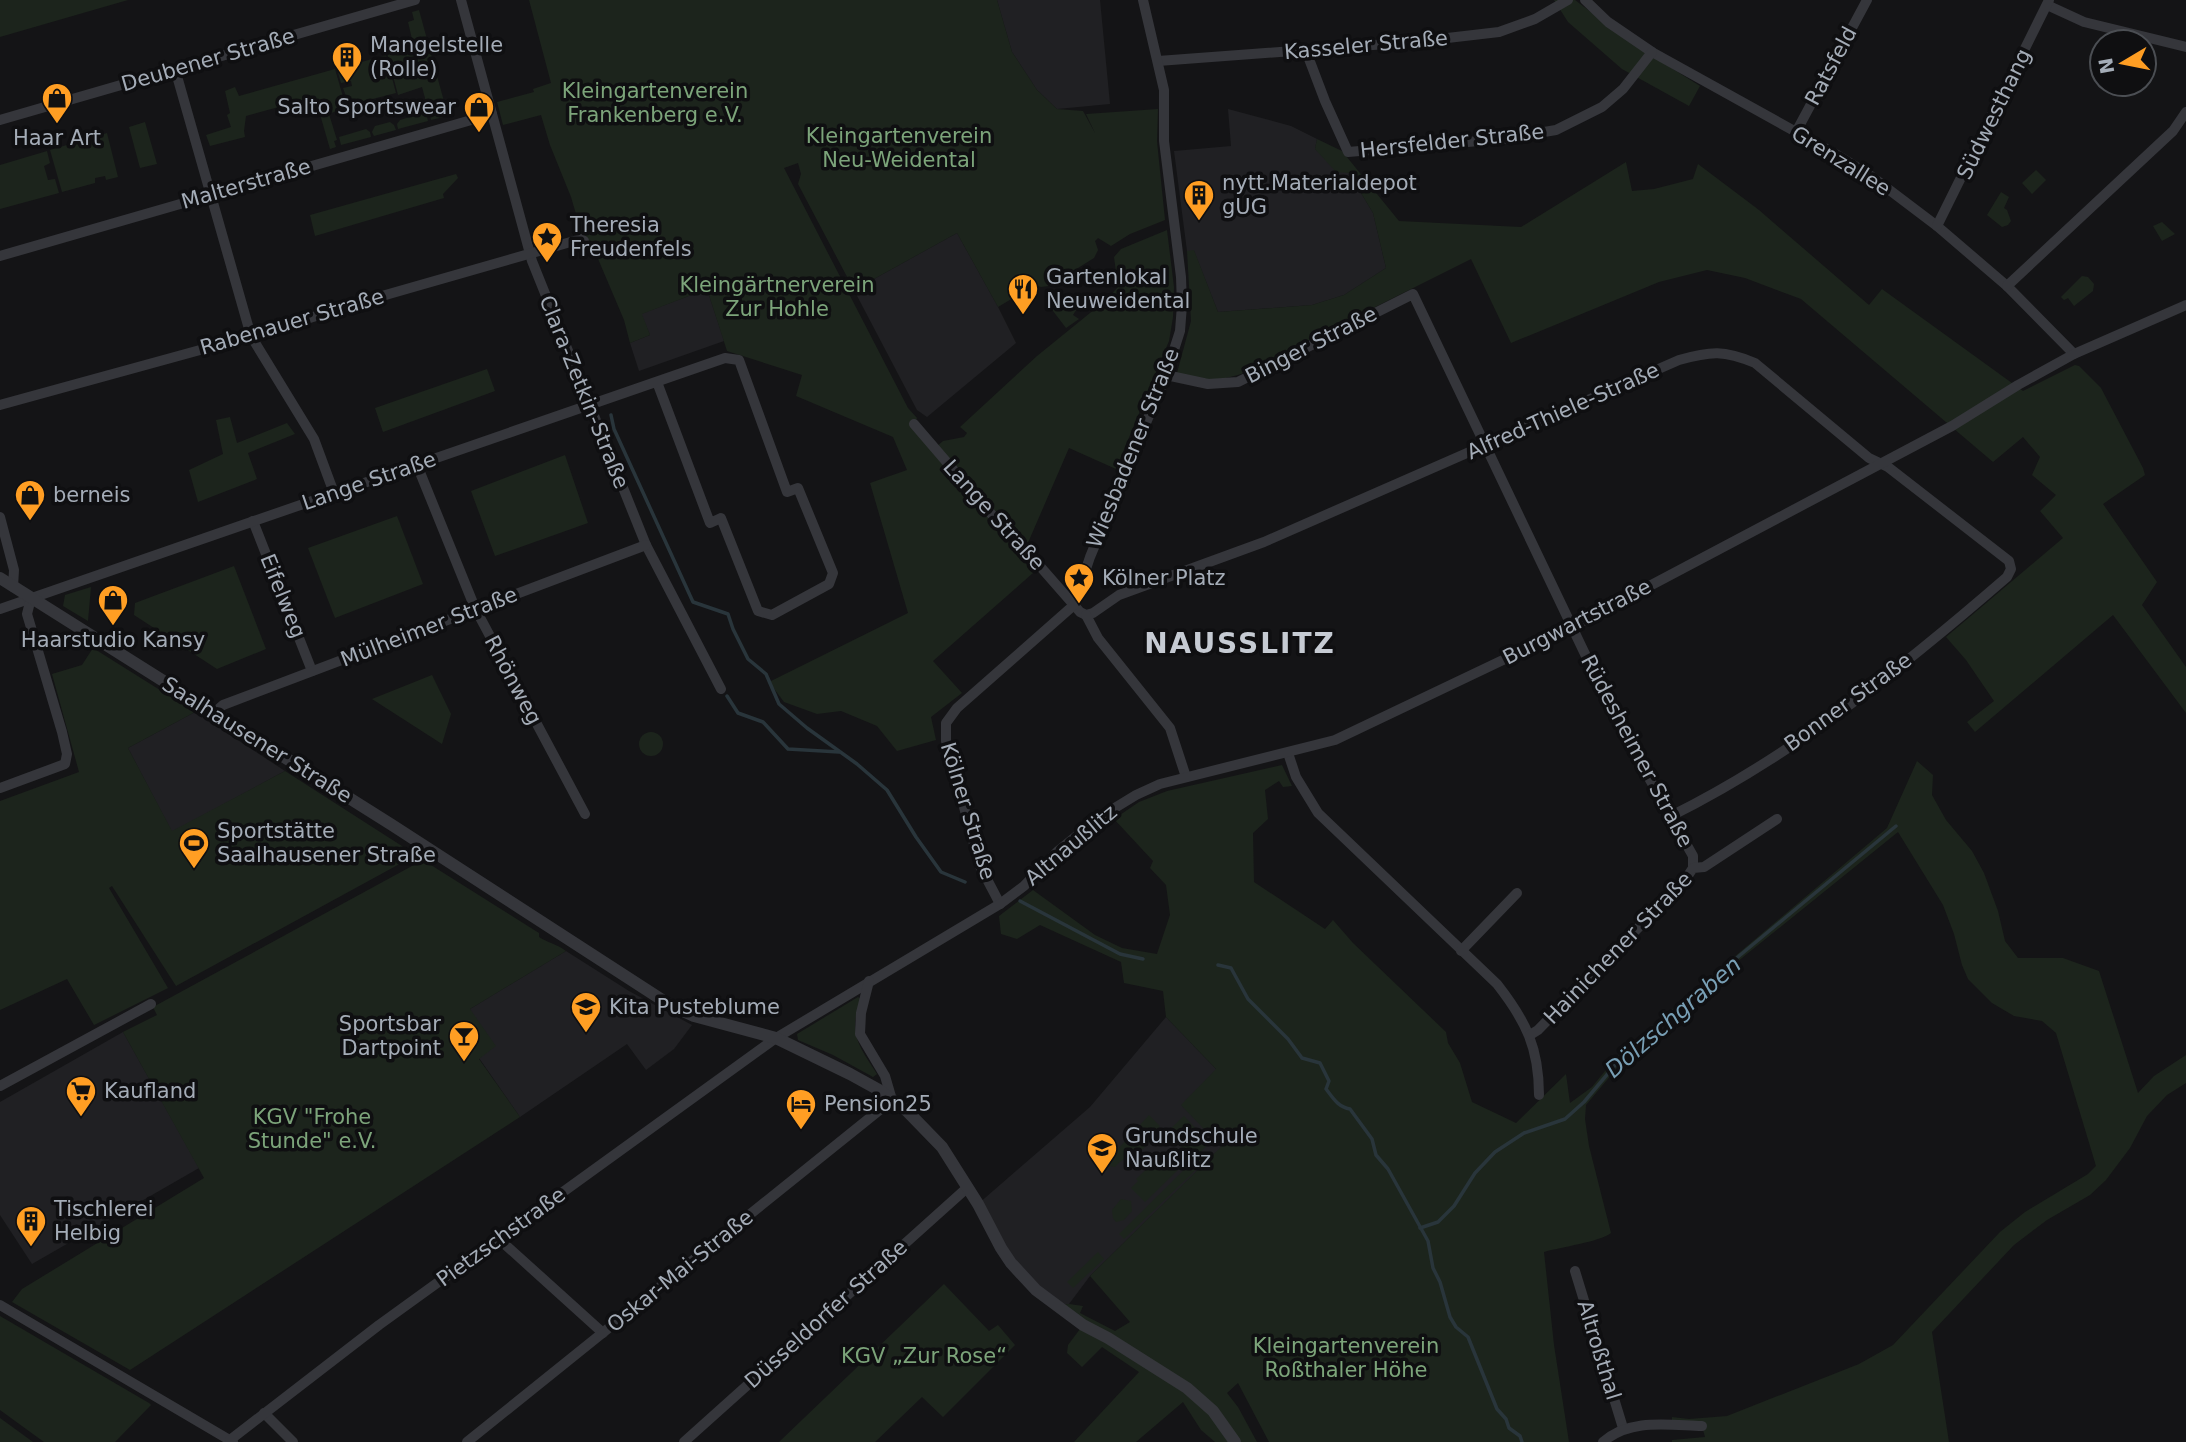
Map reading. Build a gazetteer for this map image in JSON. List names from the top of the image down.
{
  "streets": {
    "street": [
      "Kasseler Straße",
      "Deubener Straße",
      "Ratsfeld",
      "Südwesthang",
      "Hersfelder Straße",
      "Grenzallee",
      "Malterstraße",
      "Rabenauer Straße",
      "Binger Straße",
      "Clara-Zetkin-Straße",
      "Alfred-Thiele-Straße",
      "Wiesbadener Straße",
      "Lange Straße",
      "Eifelweg",
      "Burgwartstraße",
      "Mülheimer Straße",
      "Rhönweg",
      "Bonner Straße",
      "Saalhausener Straße",
      "Rüdesheimer Straße",
      "Kölner Straße",
      "Altnaußlitz",
      "Hainichener Straße",
      "Pietzschstraße",
      "Oskar-Mai-Straße",
      "Düsseldorfer Straße",
      "Altroßthal"
    ]
  },
  "crossings": [
    ["Kasseler Straße", "Hersfelder Straße"],
    ["Kasseler Straße", "Wiesbadener Straße"],
    ["Ratsfeld", "Grenzallee"],
    ["Südwesthang", "Grenzallee"],
    ["Hersfelder Straße", "Grenzallee"],
    ["Grenzallee", "Burgwartstraße"],
    ["Malterstraße", "Clara-Zetkin-Straße"],
    ["Rabenauer Straße", "Clara-Zetkin-Straße"],
    ["Binger Straße", "Wiesbadener Straße"],
    ["Binger Straße", "Rüdesheimer Straße"],
    ["Clara-Zetkin-Straße", "Lange Straße"],
    ["Clara-Zetkin-Straße", "Mülheimer Straße"],
    ["Alfred-Thiele-Straße", "Burgwartstraße"],
    ["Alfred-Thiele-Straße", "Bonner Straße"],
    ["Alfred-Thiele-Straße", "Rüdesheimer Straße"],
    ["Wiesbadener Straße", "Lange Straße"],
    ["Wiesbadener Straße", "Kölner Straße"],
    ["Lange Straße", "Eifelweg"],
    ["Lange Straße", "Rhönweg"],
    ["Lange Straße", "Saalhausener Straße"],
    ["Lange Straße", "Kölner Straße"],
    ["Eifelweg", "Mülheimer Straße"],
    ["Burgwartstraße", "Rüdesheimer Straße"],
    ["Burgwartstraße", "Altnaußlitz"],
    ["Mülheimer Straße", "Rhönweg"],
    ["Mülheimer Straße", "Saalhausener Straße"],
    ["Bonner Straße", "Rüdesheimer Straße"],
    ["Saalhausener Straße", "Altnaußlitz"],
    ["Saalhausener Straße", "Pietzschstraße"],
    ["Saalhausener Straße", "Oskar-Mai-Straße"],
    ["Saalhausener Straße", "Düsseldorfer Straße"],
    ["Rüdesheimer Straße", "Hainichener Straße"],
    ["Kölner Straße", "Altnaußlitz"],
    ["Altnaußlitz", "Pietzschstraße"]
  ],
  "districts": ["NAUSSLITZ"],
  "water": ["Dölzschgraben"],
  "parks": [
    "Kleingartenverein Frankenberg e.V.",
    "Kleingartenverein Neu-Weidental",
    "Kleingärtnerverein Zur Hohle",
    "KGV \"Frohe Stunde\" e.V.",
    "Kleingartenverein Roßthaler Höhe",
    "KGV „Zur Rose“"
  ],
  "places": {
    "building": ["Mangelstelle (Rolle)", "nytt.Materialdepot gUG", "Tischlerei Helbig"],
    "shop": [
      "Haar Art",
      "Salto Sportswear",
      "berneis",
      "Haarstudio Kansy"
    ],
    "place": ["Theresia Freudenfels", "Kölner Platz"],
    "restaurant": ["Gartenlokal Neuweidental"],
    "sports": ["Sportstätte Saalhausener Straße"],
    "school or university": ["Kita Pusteblume", "Grundschule Naußlitz"],
    "bar": ["Sportsbar Dartpoint"],
    "supermarket": ["Kaufland"],
    "hotel": ["Pension25"]
  },
  "north": "left"
}
